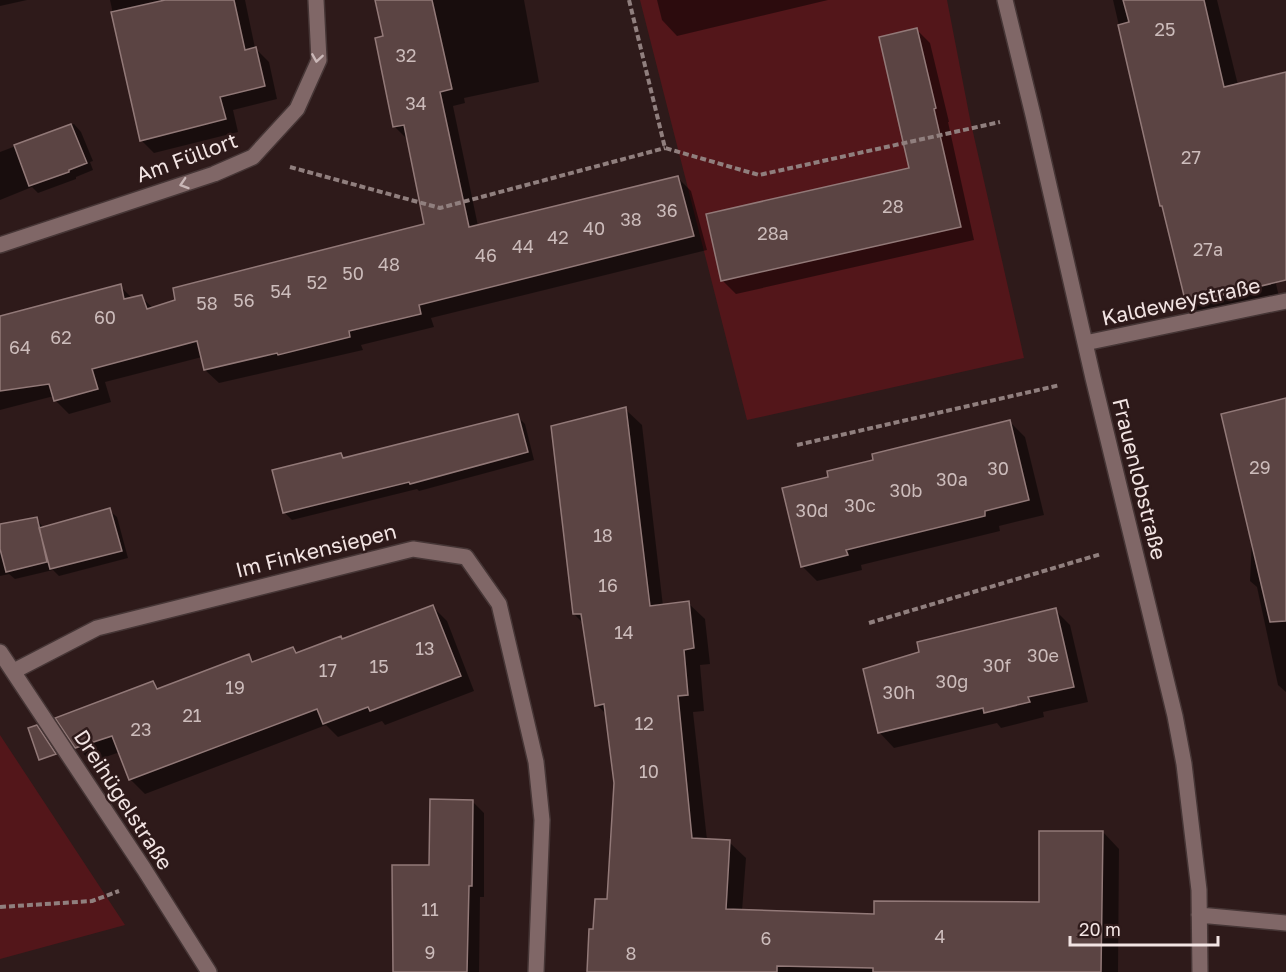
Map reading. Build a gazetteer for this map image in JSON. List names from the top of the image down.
{
  "streets": {
    "street": [
      "Am Füllort",
      "Kaldeweystraße",
      "Frauenlobstraße",
      "Im Finkensiepen",
      "Dreihügelstraße"
    ]
  },
  "crossings": [
    ["Kaldeweystraße", "Frauenlobstraße"],
    ["Im Finkensiepen", "Dreihügelstraße"]
  ],
  "one_way": ["Am Füllort"],
  "house_numbers": [
    "25",
    "32",
    "34",
    "27",
    "28",
    "36",
    "38",
    "40",
    "28a",
    "42",
    "44",
    "27a",
    "46",
    "48",
    "50",
    "52",
    "54",
    "56",
    "58",
    "60",
    "62",
    "64",
    "29",
    "30",
    "30a",
    "30b",
    "30c",
    "30d",
    "18",
    "16",
    "14",
    "13",
    "30e",
    "30f",
    "15",
    "17",
    "30g",
    "19",
    "30h",
    "21",
    "12",
    "23",
    "10",
    "11",
    "4",
    "6",
    "9",
    "8"
  ],
  "scale_bar": "20 m"
}
